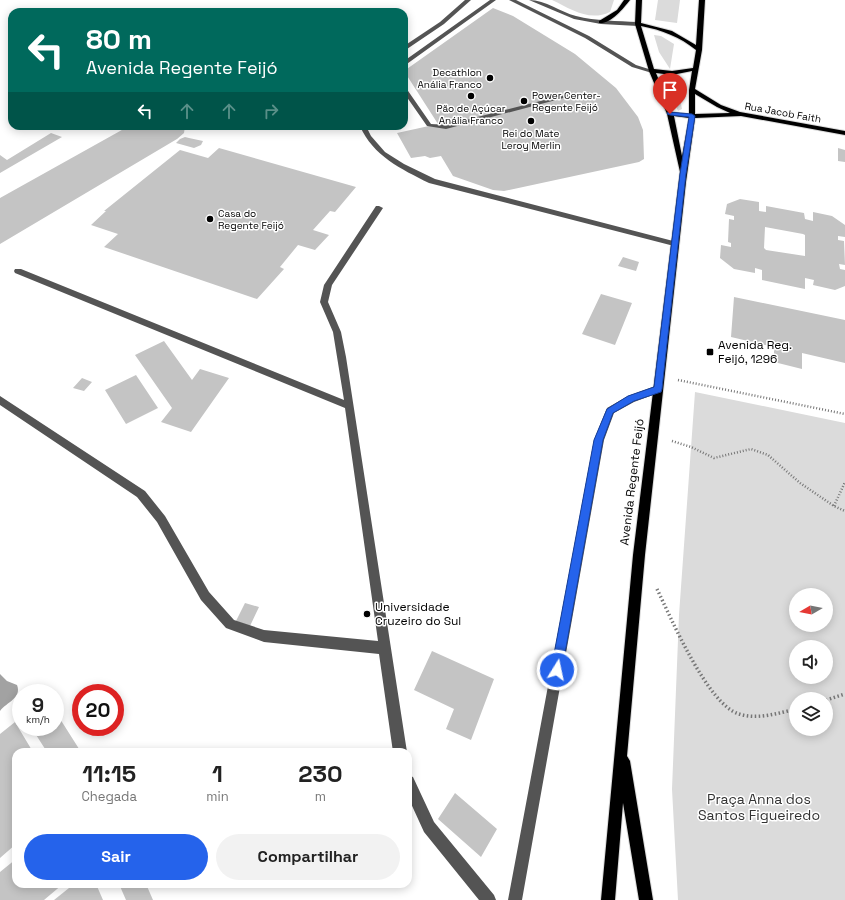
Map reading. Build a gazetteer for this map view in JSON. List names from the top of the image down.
{
  "streets": {
    "main road": ["Rua Jacob Faith", "Avenida Regente Feijó"]
  },
  "crossings": [
    ["Rua Jacob Faith", "Avenida Regente Feijó"]
  ],
  "parks": ["Praça Anna dos Santos Figueiredo"],
  "places": {
    "other": [
      "Decathlon Anália Franco",
      "Pão de Açúcar Anália Franco",
      "Power Center- Regente Feijó",
      "Rei do Mate Leroy Merlin",
      "Casa do Regente Feijó",
      "Universidade Cruzeiro do Sul"
    ],
    "transit": ["Avenida Reg. Feijó, 1296"]
  },
  "north": "left",
  "page": {
    "turn": ["80 m", "Avenida Regente Feijó"],
    "speed": "9 km/h",
    "limit": "20",
    "eta": [
      "11:15",
      "Chegada",
      "1",
      "min",
      "230",
      "m"
    ],
    "buttons": ["Sair", "Compartilhar"]
  }
}
